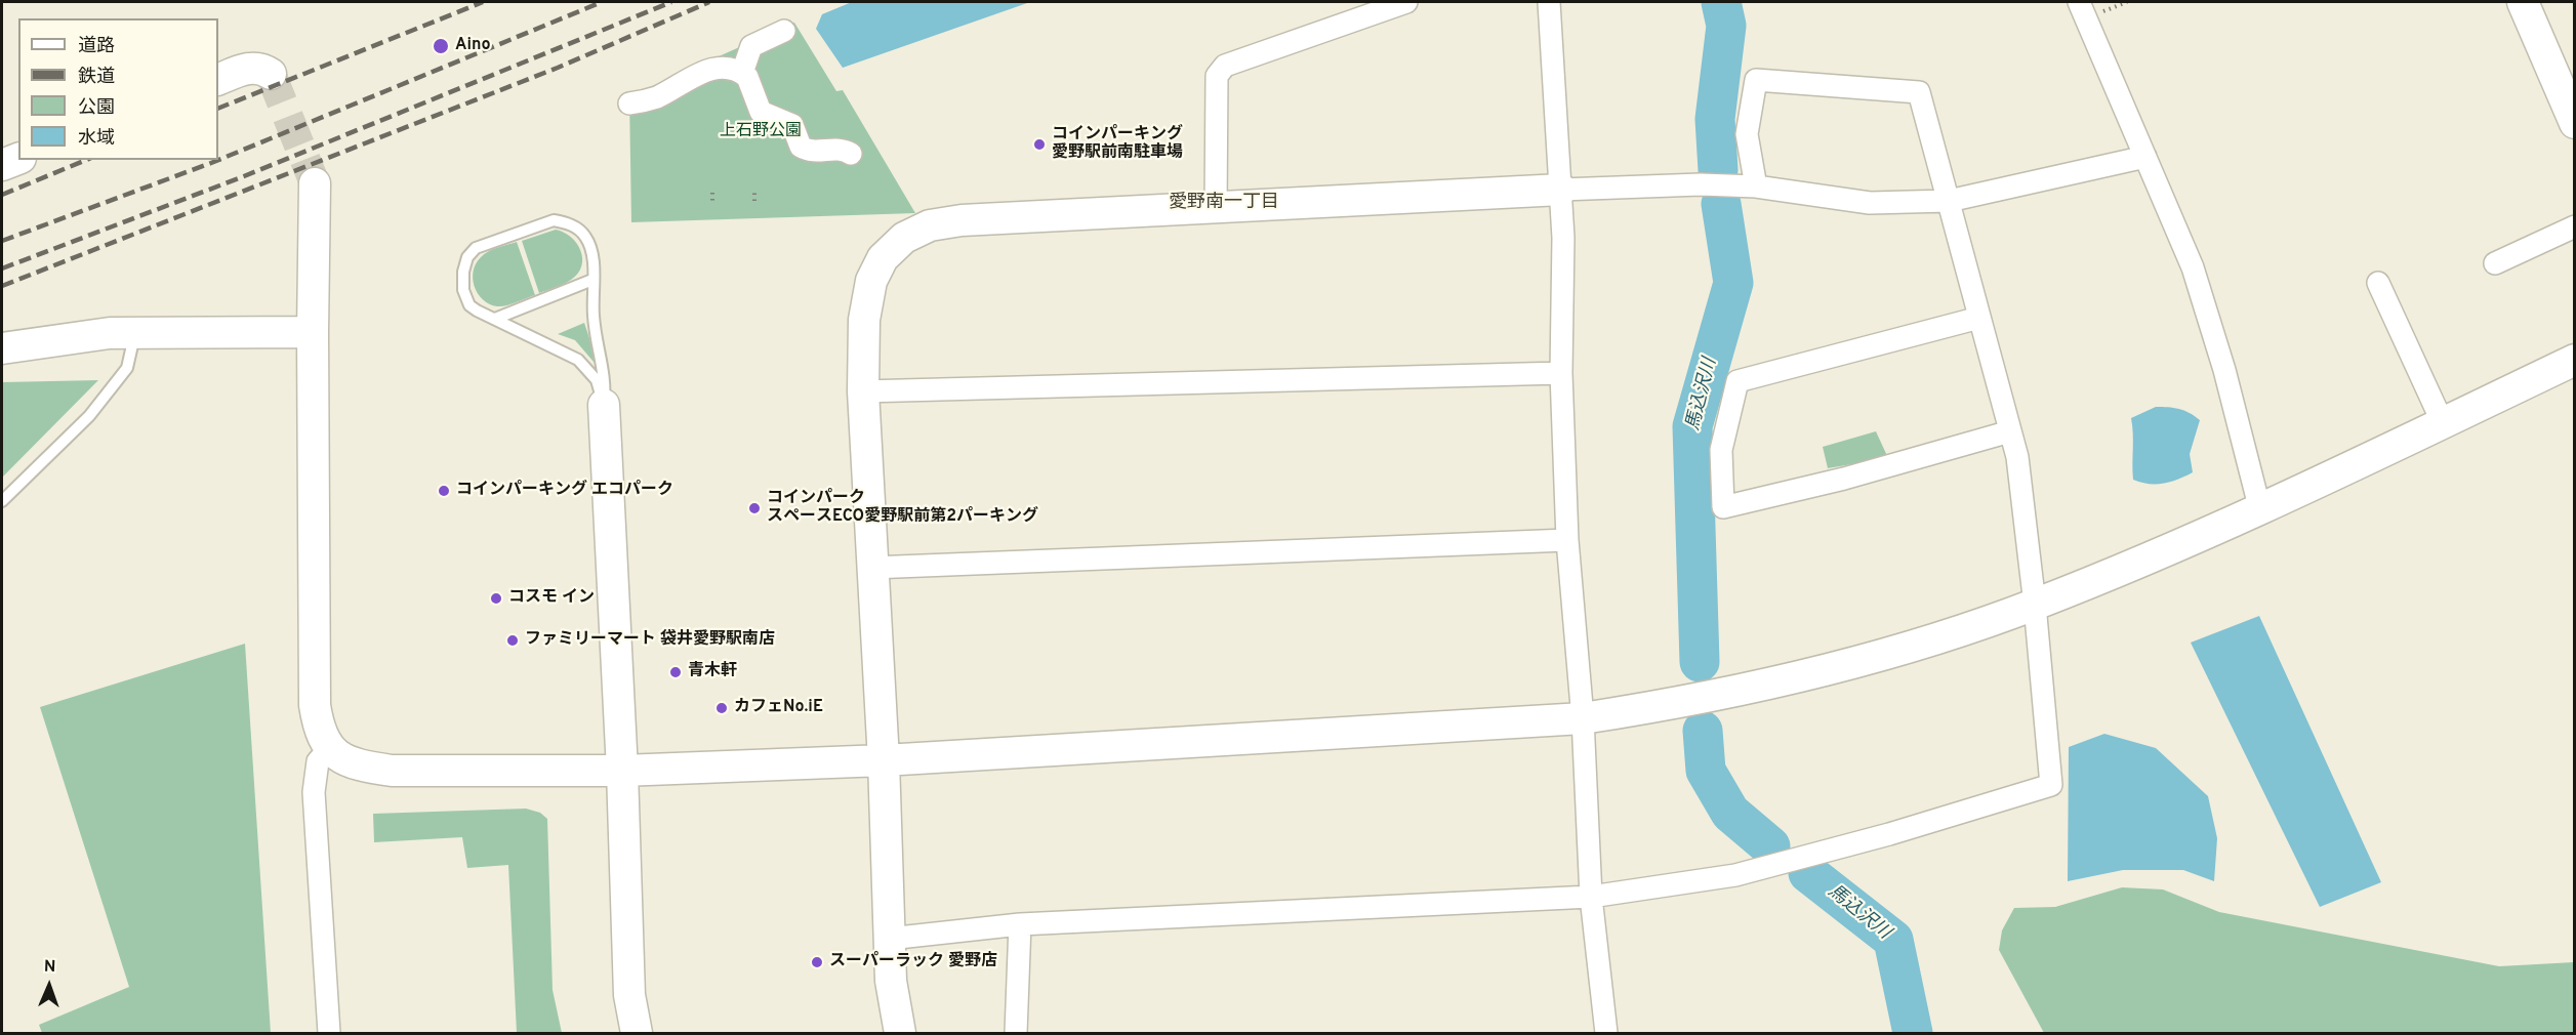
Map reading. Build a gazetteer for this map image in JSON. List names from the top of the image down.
{
  "districts": ["愛野南一丁目"],
  "water": ["馬込沢川"],
  "parks": ["上石野公園"],
  "places": [
    "Aino",
    "コインパーキング 愛野駅前南駐車場",
    "コインパーキング エコパーク",
    "コインパーク スペースECO愛野駅前第2パーキング",
    "コスモ イン",
    "ファミリーマート 袋井愛野駅南店",
    "青木軒",
    "カフェNo.iE",
    "スーパーラック 愛野店"
  ],
  "legend": [
    "道路",
    "鉄道",
    "公園",
    "水域"
  ],
  "north": "top"
}
